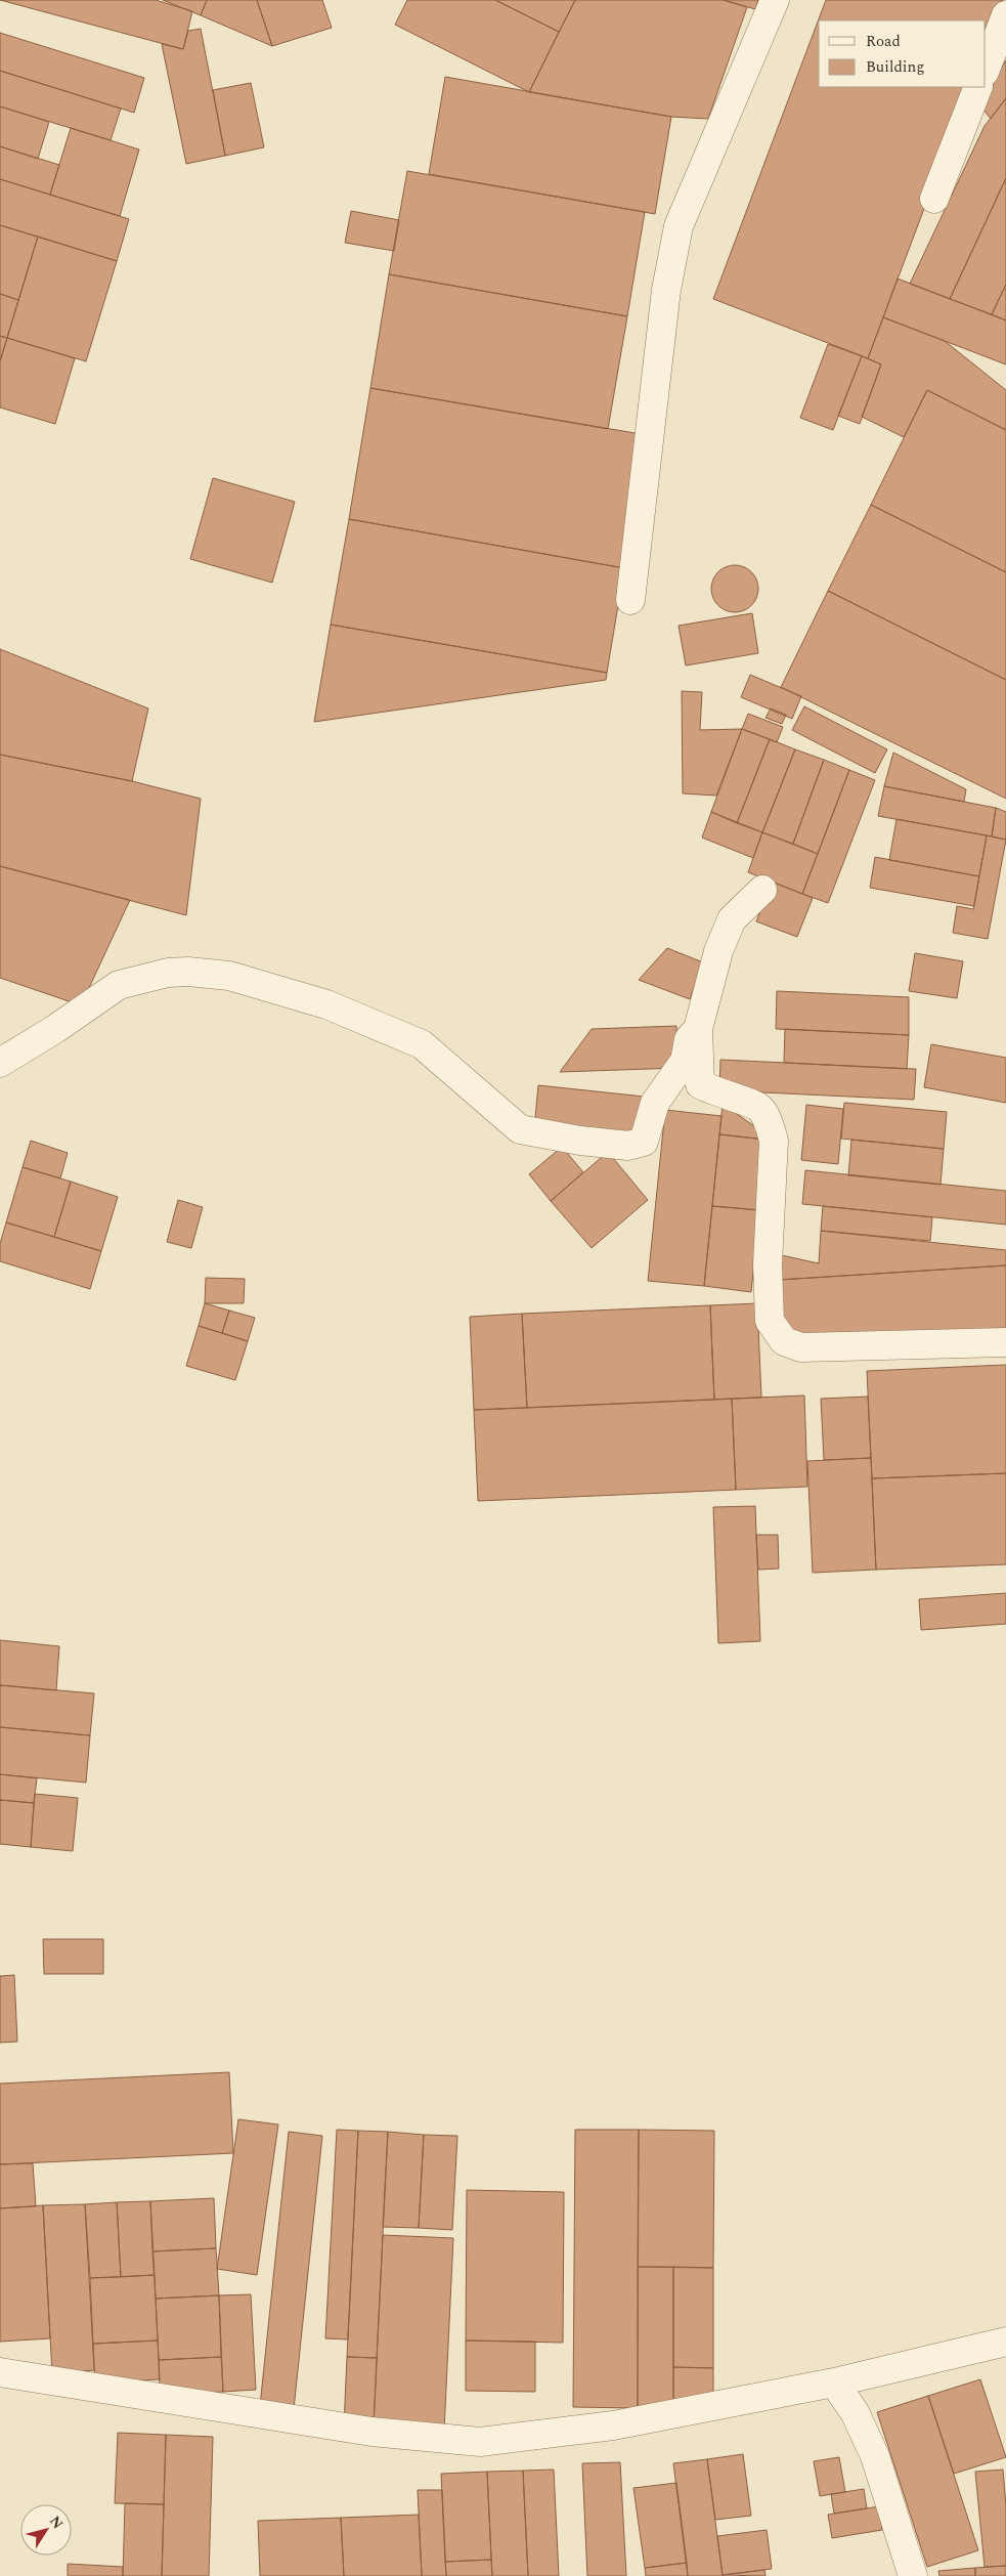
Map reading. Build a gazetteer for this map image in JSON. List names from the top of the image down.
{
  "legend": ["Road", "Building"],
  "north": "top right"
}
